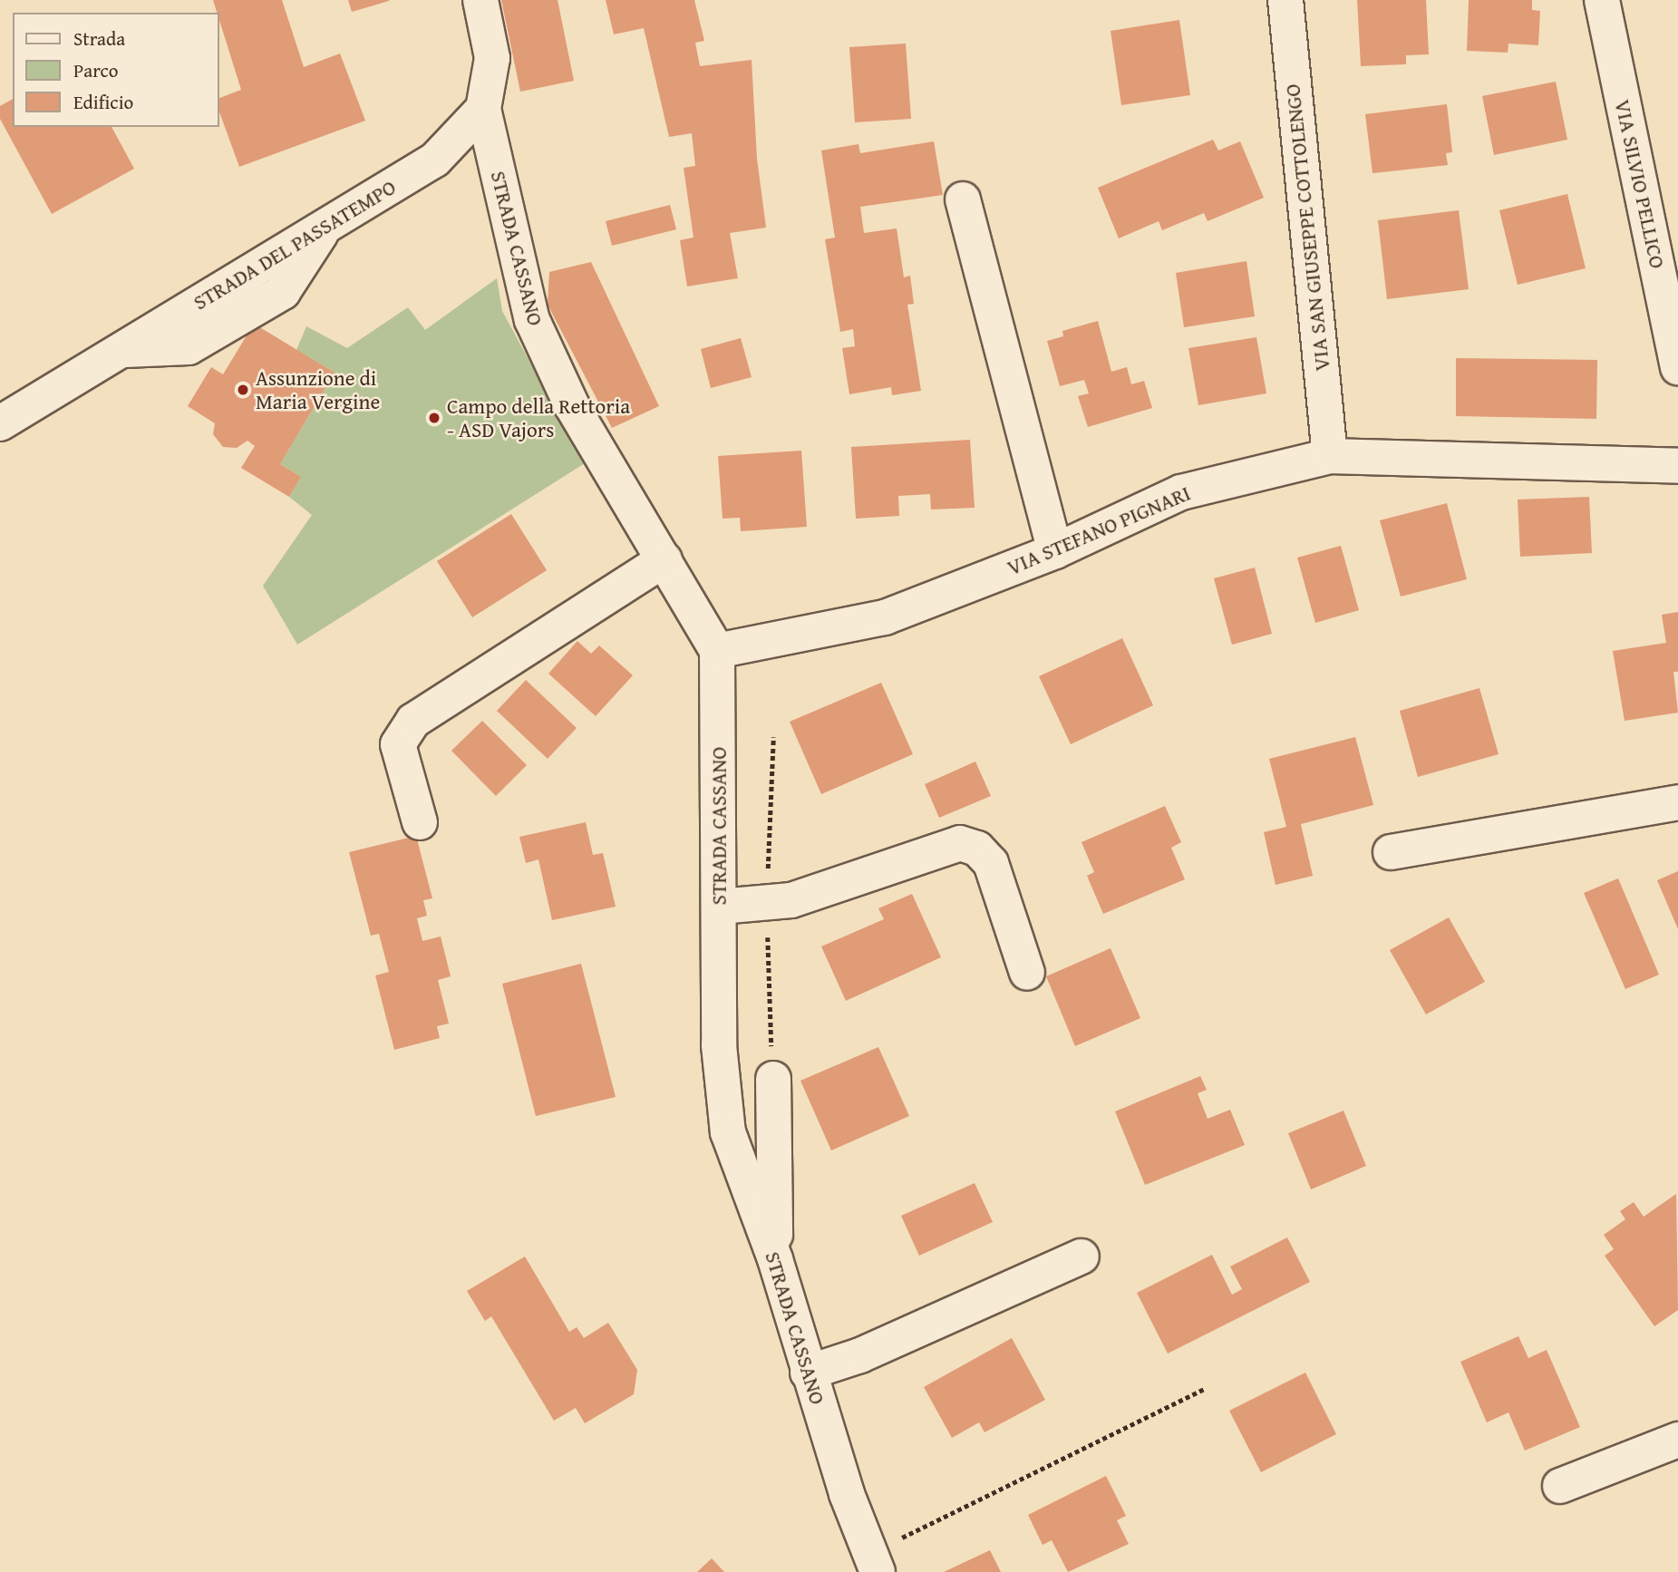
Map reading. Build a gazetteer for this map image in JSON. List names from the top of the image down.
{
  "streets": {
    "street": [
      "VIA SILVIO PELLICO",
      "VIA SAN GIUSEPPE COTTOLENGO",
      "STRADA DEL PASSATEMPO",
      "STRADA CASSANO",
      "VIA STEFANO PIGNARI"
    ]
  },
  "crossings": [
    ["VIA SAN GIUSEPPE COTTOLENGO", "VIA STEFANO PIGNARI"],
    ["STRADA DEL PASSATEMPO", "STRADA CASSANO"],
    ["STRADA CASSANO", "VIA STEFANO PIGNARI"]
  ],
  "places": ["Assunzione di Maria Vergine", "Campo della Rettoria - ASD Vajors"],
  "legend": ["Strada", "Parco", "Edificio"]
}
